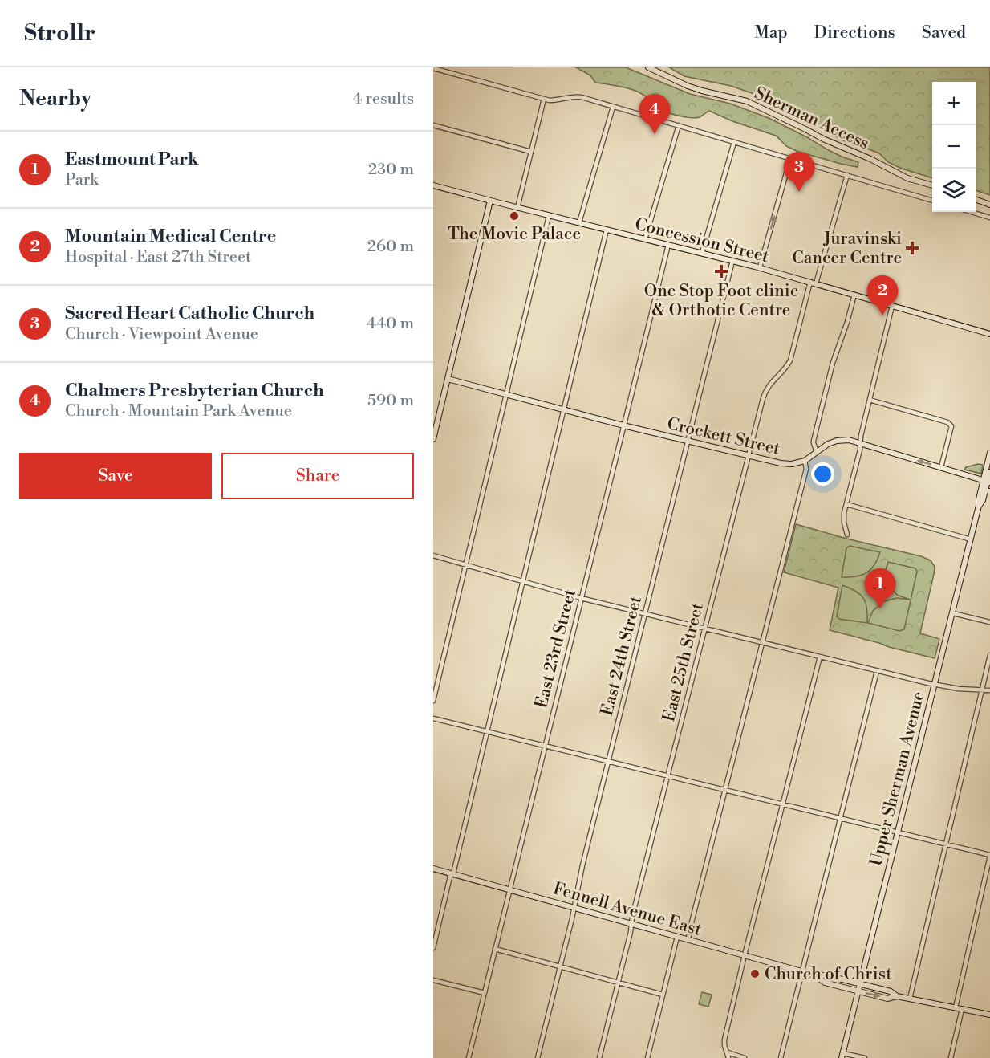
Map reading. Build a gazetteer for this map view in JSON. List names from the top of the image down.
{
  "streets": {
    "main road": [
      "Sherman Access",
      "Concession Street",
      "Crockett Street",
      "Upper Sherman Avenue",
      "Fennell Avenue East"
    ],
    "street": ["East 23rd Street", "East 24th Street", "East 25th Street"]
  },
  "crossings": [
    ["Concession Street", "East 23rd Street"],
    ["Concession Street", "East 24th Street"],
    ["Concession Street", "East 25th Street"],
    ["Crockett Street", "East 23rd Street"],
    ["Crockett Street", "East 24th Street"],
    ["Crockett Street", "East 25th Street"],
    ["East 23rd Street", "Fennell Avenue East"],
    ["East 24th Street", "Fennell Avenue East"],
    ["East 25th Street", "Fennell Avenue East"],
    ["Upper Sherman Avenue", "Fennell Avenue East"]
  ],
  "places": {
    "other": ["The Movie Palace", "Church of Christ"],
    "health": ["Juravinski Cancer Centre", "One Stop Foot clinic & Orthotic Centre"]
  },
  "page": {
    "header": "Strollr",
    "nav": ["Map", "Directions", "Saved"],
    "heading": ["Nearby", "4 results"],
    "map_buttons": ["+", "−"],
    "pins": [
      "4",
      "3",
      "2",
      "1"
    ],
    "list": [
      {
        "mark": "1",
        "name": "Eastmount Park",
        "note": "Park",
        "value": "230 m"
      },
      {
        "mark": "2",
        "name": "Mountain Medical Centre",
        "note": "Hospital · East 27th Street",
        "value": "260 m"
      },
      {
        "mark": "3",
        "name": "Sacred Heart Catholic Church",
        "note": "Church · Viewpoint Avenue",
        "value": "440 m"
      },
      {
        "mark": "4",
        "name": "Chalmers Presbyterian Church",
        "note": "Church · Mountain Park Avenue",
        "value": "590 m"
      }
    ],
    "buttons": ["Save", "Share"]
  }
}
